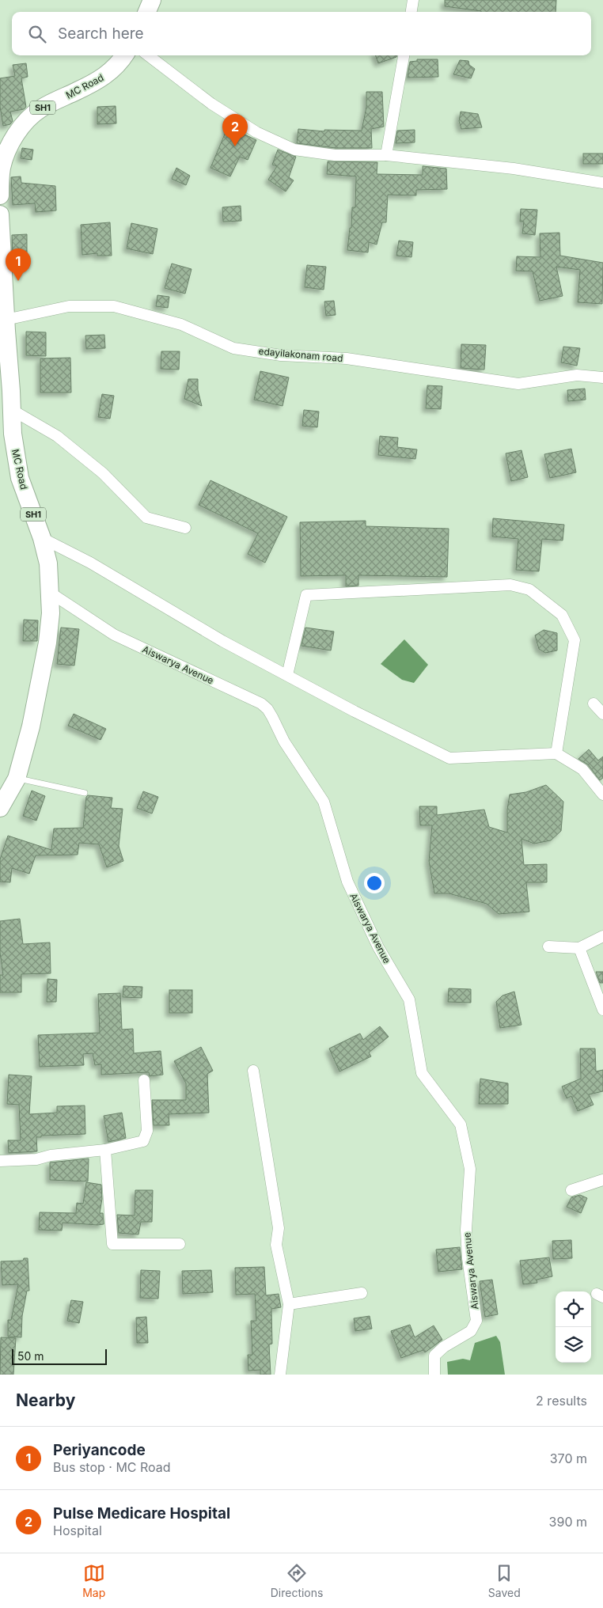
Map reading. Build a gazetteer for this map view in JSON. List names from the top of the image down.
{
  "streets": {
    "main road": ["MC Road", "SH1"],
    "street": ["edayilakonam road", "Aiswarya Avenue"]
  },
  "crossings": [
    ["MC Road", "edayilakonam road"],
    ["MC Road", "Aiswarya Avenue"]
  ],
  "scale_bar": "50 m",
  "page": {
    "search": "Search here",
    "pins": ["2", "1"],
    "scale": "50 m",
    "heading": ["Nearby", "2 results"],
    "list": [
      {
        "mark": "1",
        "name": "Periyancode",
        "note": "Bus stop · MC Road",
        "value": "370 m"
      },
      {
        "mark": "2",
        "name": "Pulse Medicare Hospital",
        "note": "Hospital",
        "value": "390 m"
      }
    ],
    "nav": ["Map", "Directions", "Saved"]
  }
}
